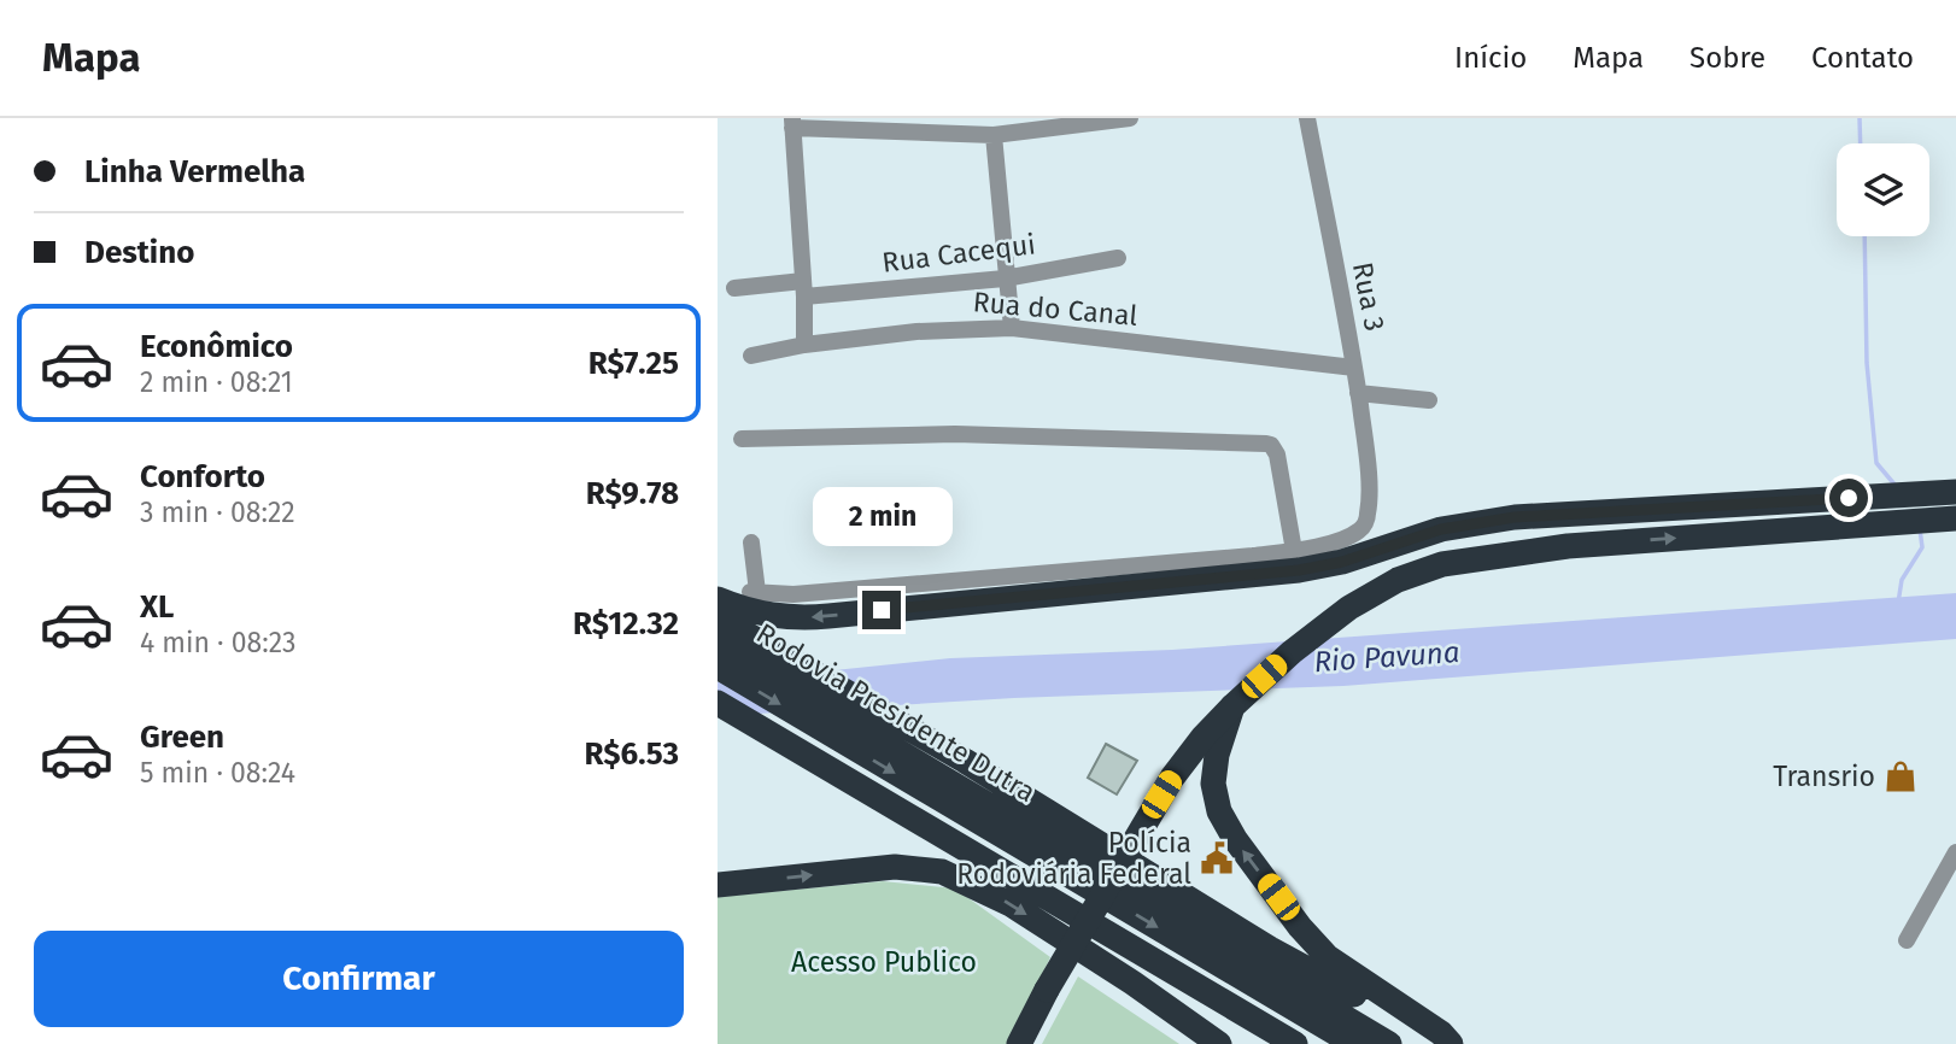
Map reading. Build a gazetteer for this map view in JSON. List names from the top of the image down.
{
  "streets": {
    "highway": ["Rodovia Presidente Dutra"],
    "street": ["Rua Cacequi", "Rua 3", "Rua do Canal"]
  },
  "crossings": [
    ["Rua 3", "Rua do Canal"]
  ],
  "water": ["Rio Pavuna"],
  "parks": ["Acesso Publico"],
  "places": {
    "shop": ["Transrio"],
    "public building": ["Polícia Rodoviária Federal"]
  },
  "page": {
    "header": "Mapa",
    "nav": [
      "Início",
      "Mapa",
      "Sobre",
      "Contato"
    ],
    "banner": ["Linha Vermelha", "Destino"],
    "list": [
      {
        "name": "Econômico",
        "note": "2 min · 08:21",
        "value": "R$7.25"
      },
      {
        "name": "Conforto",
        "note": "3 min · 08:22",
        "value": "R$9.78"
      },
      {
        "name": "XL",
        "note": "4 min · 08:23",
        "value": "R$12.32"
      },
      {
        "name": "Green",
        "note": "5 min · 08:24",
        "value": "R$6.53"
      }
    ],
    "bubble": "2 min",
    "buttons": "Confirmar"
  }
}
